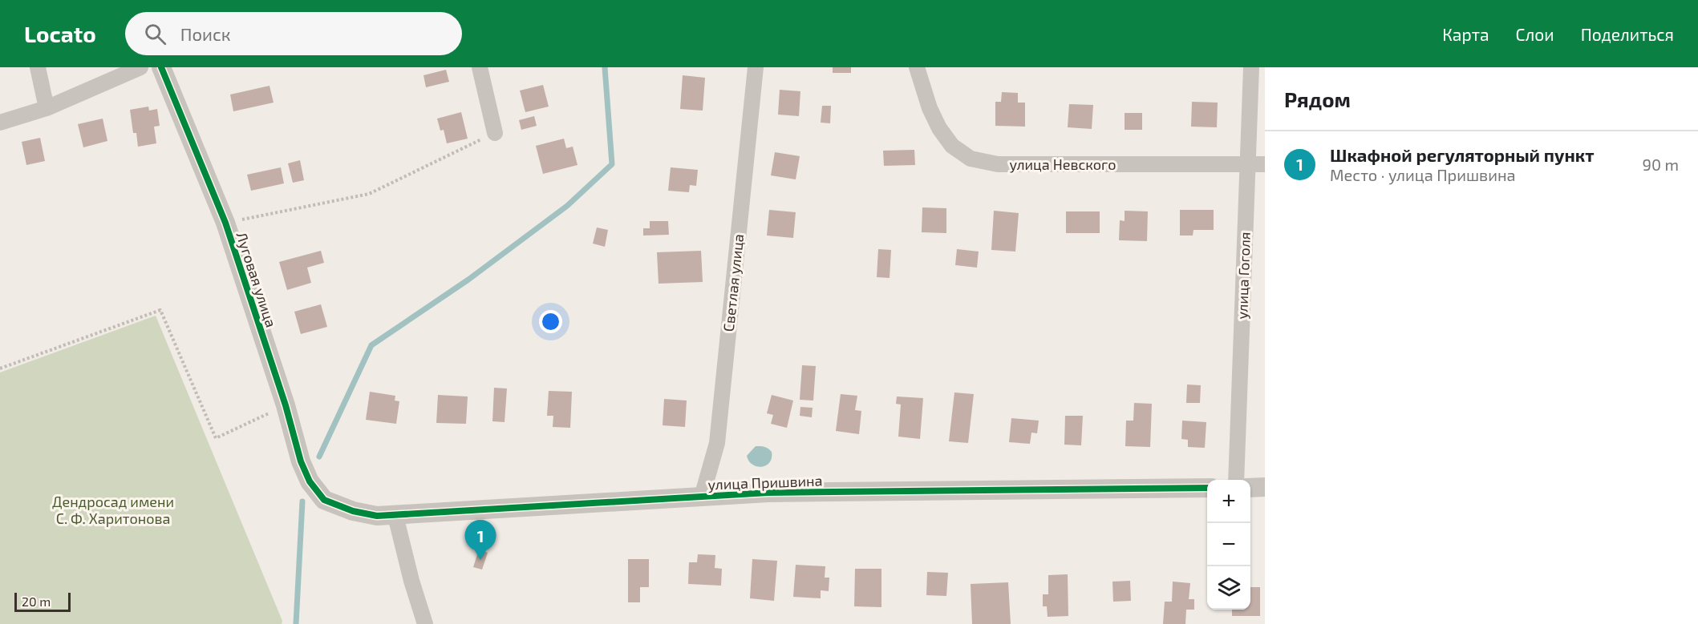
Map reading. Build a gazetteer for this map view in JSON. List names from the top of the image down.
{
  "streets": {
    "street": [
      "улица Невского",
      "улица Гоголя",
      "Луговая улица",
      "Светлая улица",
      "улица Пришвина"
    ]
  },
  "crossings": [
    ["улица Невского", "улица Гоголя"],
    ["Луговая улица", "улица Пришвина"],
    ["Светлая улица", "улица Пришвина"]
  ],
  "parks": ["Дендросад имени С. Ф. Харитонова"],
  "scale_bar": "20 m",
  "page": {
    "header": "Locato",
    "search": "Поиск",
    "nav": ["Карта", "Слои", "Поделиться"],
    "heading": "Рядом",
    "list": [
      {
        "mark": "1",
        "name": "Шкафной регуляторный пункт",
        "note": "Место · улица Пришвина",
        "value": "90 m"
      }
    ],
    "map_buttons": ["+", "−"],
    "pins": "1",
    "scale": "20 m"
  }
}
